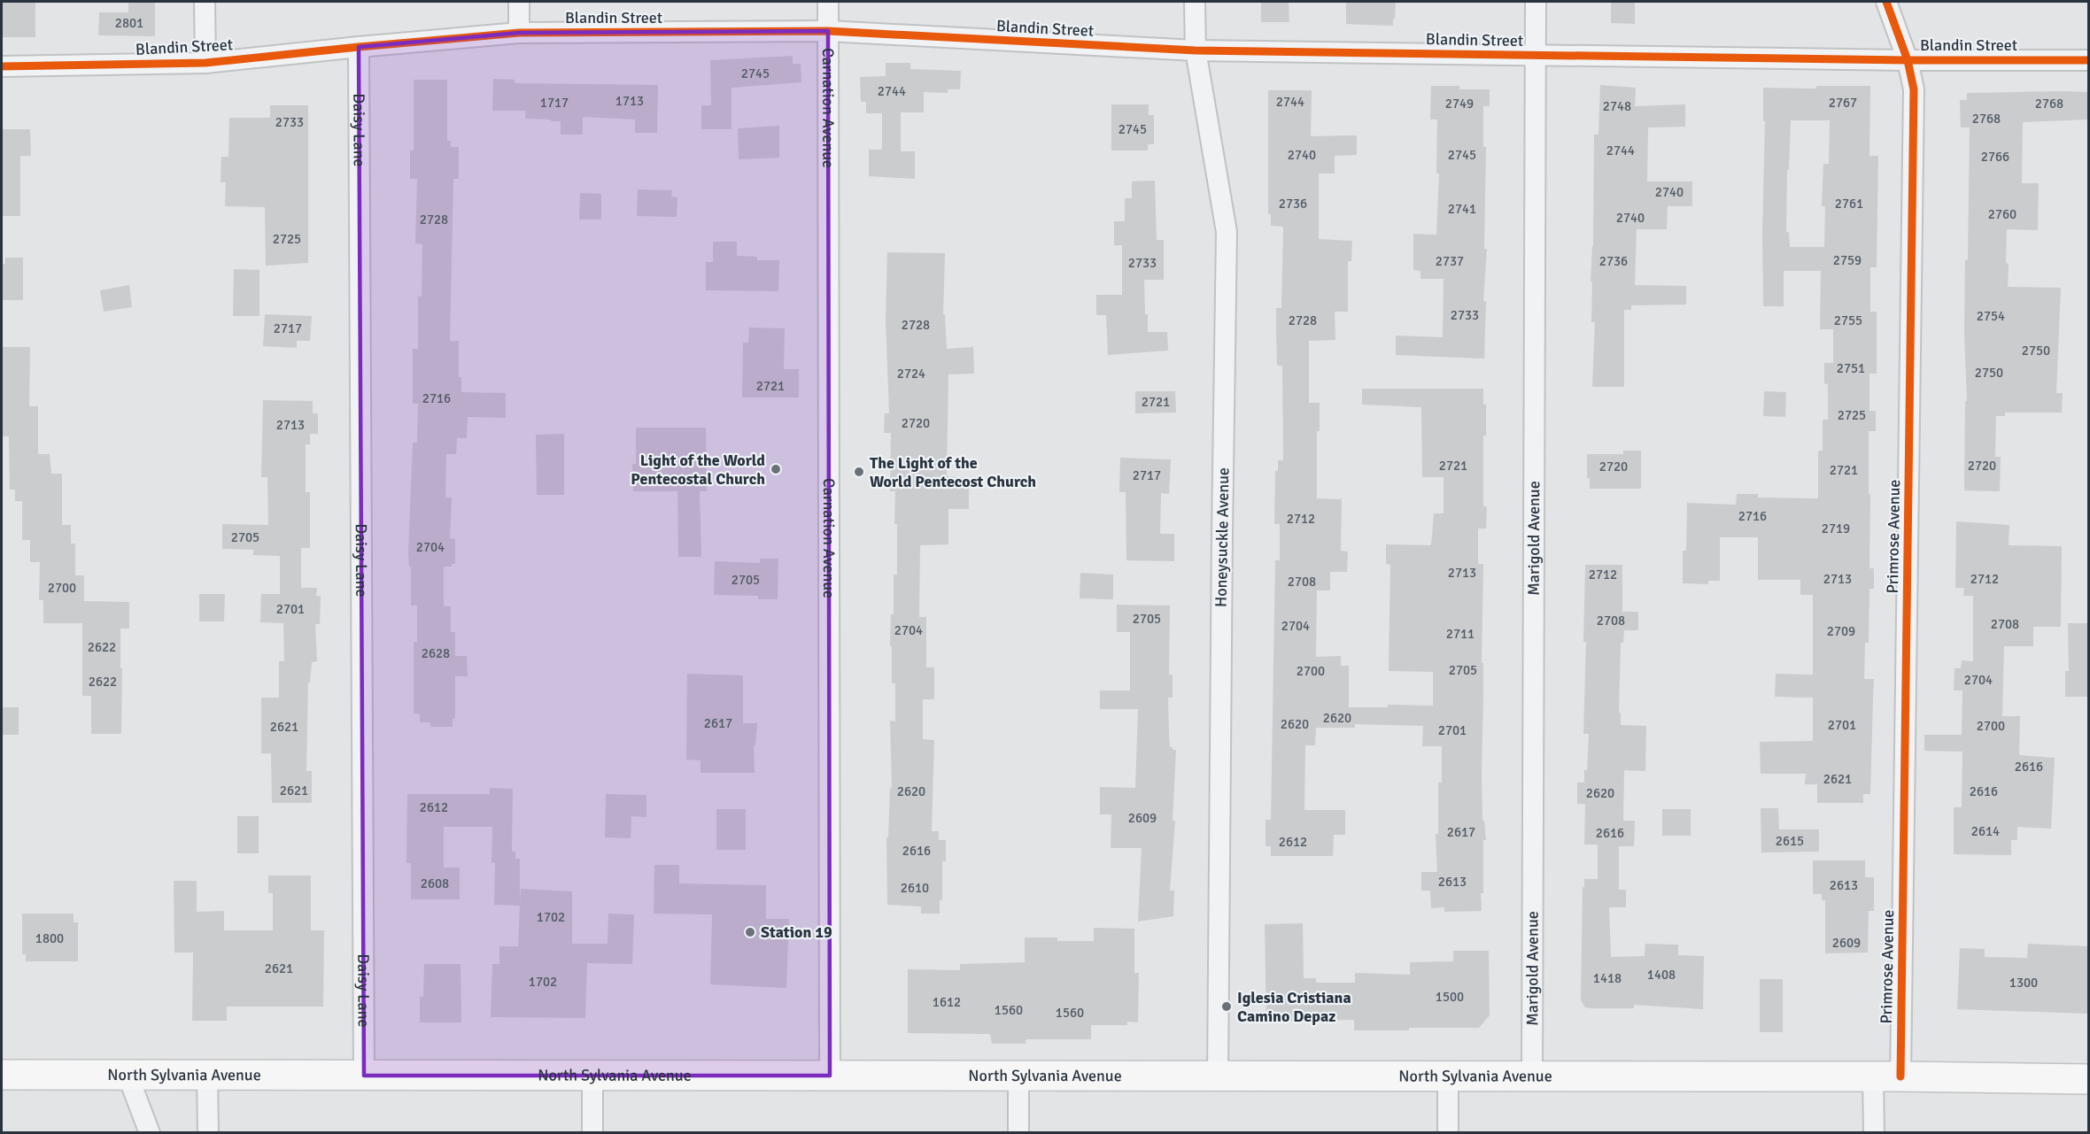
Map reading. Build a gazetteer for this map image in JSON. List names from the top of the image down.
{
  "streets": {
    "main road": ["North Sylvania Avenue"],
    "street": [
      "Blandin Street",
      "Carnation Avenue",
      "Daisy Lane",
      "Primrose Avenue",
      "Honeysuckle Avenue",
      "Marigold Avenue"
    ]
  },
  "crossings": [
    ["Blandin Street", "Carnation Avenue"],
    ["Blandin Street", "Daisy Lane"],
    ["Blandin Street", "Primrose Avenue"],
    ["Blandin Street", "Honeysuckle Avenue"],
    ["Blandin Street", "Marigold Avenue"],
    ["Carnation Avenue", "North Sylvania Avenue"],
    ["Daisy Lane", "North Sylvania Avenue"],
    ["Primrose Avenue", "North Sylvania Avenue"],
    ["Honeysuckle Avenue", "North Sylvania Avenue"],
    ["Marigold Avenue", "North Sylvania Avenue"]
  ],
  "places": [
    "Light of the World Pentecostal Church",
    "The Light of the World Pentecost Church",
    "Station 19",
    "Iglesia Cristiana Camino Depaz"
  ],
  "house_numbers": [
    "2801",
    "2745",
    "2744",
    "1713",
    "2744",
    "1717",
    "2767",
    "2749",
    "2768",
    "2748",
    "2768",
    "2733",
    "2745",
    "2744",
    "2740",
    "2745",
    "2766",
    "2740",
    "2736",
    "2761",
    "2741",
    "2760",
    "2740",
    "2728",
    "2725",
    "2759",
    "2737",
    "2736",
    "2733",
    "2733",
    "2754",
    "2728",
    "2755",
    "2728",
    "2717",
    "2750",
    "2751",
    "2750",
    "2724",
    "2721",
    "2716",
    "2721",
    "2725",
    "2720",
    "2713",
    "2721",
    "2720",
    "2720",
    "2721",
    "2717",
    "2716",
    "2712",
    "2719",
    "2705",
    "2704",
    "2713",
    "2712",
    "2713",
    "2712",
    "2705",
    "2708",
    "2700",
    "2701",
    "2705",
    "2708",
    "2708",
    "2704",
    "2704",
    "2709",
    "2711",
    "2622",
    "2628",
    "2705",
    "2700",
    "2704",
    "2622",
    "2620",
    "2617",
    "2620",
    "2701",
    "2700",
    "2621",
    "2701",
    "2616",
    "2621",
    "2621",
    "2620",
    "2616",
    "2620",
    "2612",
    "2609",
    "2614",
    "2617",
    "2616",
    "2615",
    "2612",
    "2616",
    "2613",
    "2608",
    "2613",
    "2610",
    "1702",
    "1800",
    "2609",
    "2621",
    "1408",
    "1418",
    "1702",
    "1300",
    "1500",
    "1612",
    "1560",
    "1560"
  ]
}
